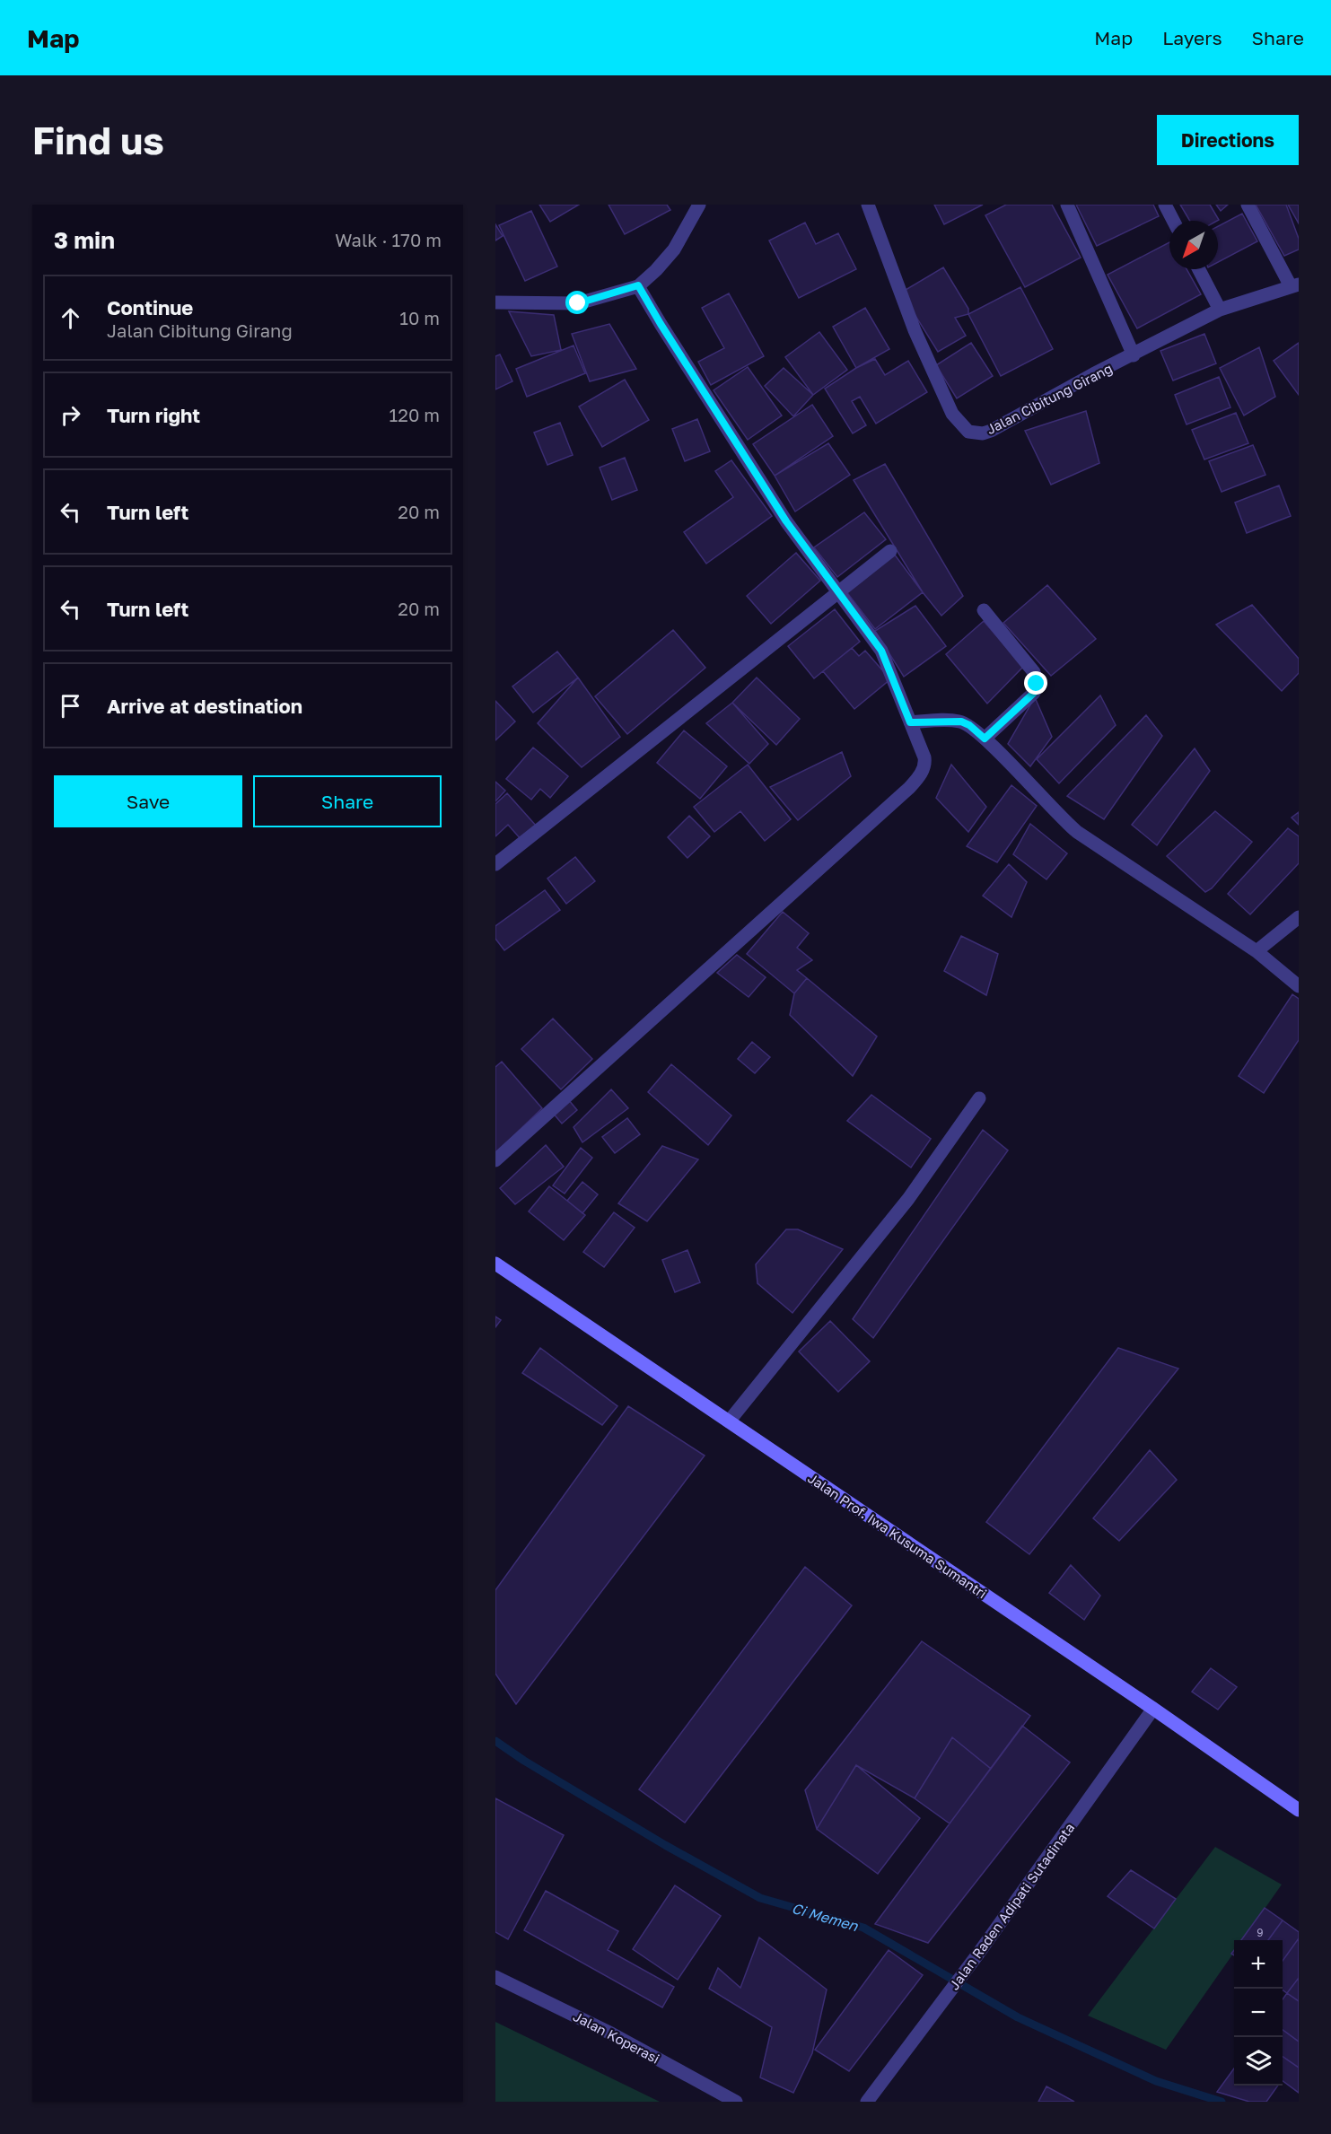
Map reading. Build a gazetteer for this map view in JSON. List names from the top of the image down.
{
  "streets": {
    "main road": ["Jalan Prof. Iwa Kusuma Sumantri"],
    "street": ["Jalan Cibitung Girang", "Jalan Raden Adipati Sutadinata", "Jalan Koperasi"]
  },
  "crossings": [
    ["Jalan Prof. Iwa Kusuma Sumantri", "Jalan Raden Adipati Sutadinata"]
  ],
  "water": ["Ci Memen"],
  "house_numbers": ["9"],
  "north": "bottom left",
  "page": {
    "header": "Map",
    "nav": ["Map", "Layers", "Share"],
    "buttons": [
      "Directions",
      ["Save", "Share"]
    ],
    "title": "Find us",
    "heading": ["3 min", "Walk · 170 m"],
    "list": [
      ["Continue", "Jalan Cibitung Girang", "10 m"],
      ["Turn right", "120 m"],
      ["Turn left", "20 m"],
      ["Turn left", "20 m"],
      "Arrive at destination"
    ],
    "map_buttons": ["+", "−"]
  }
}
